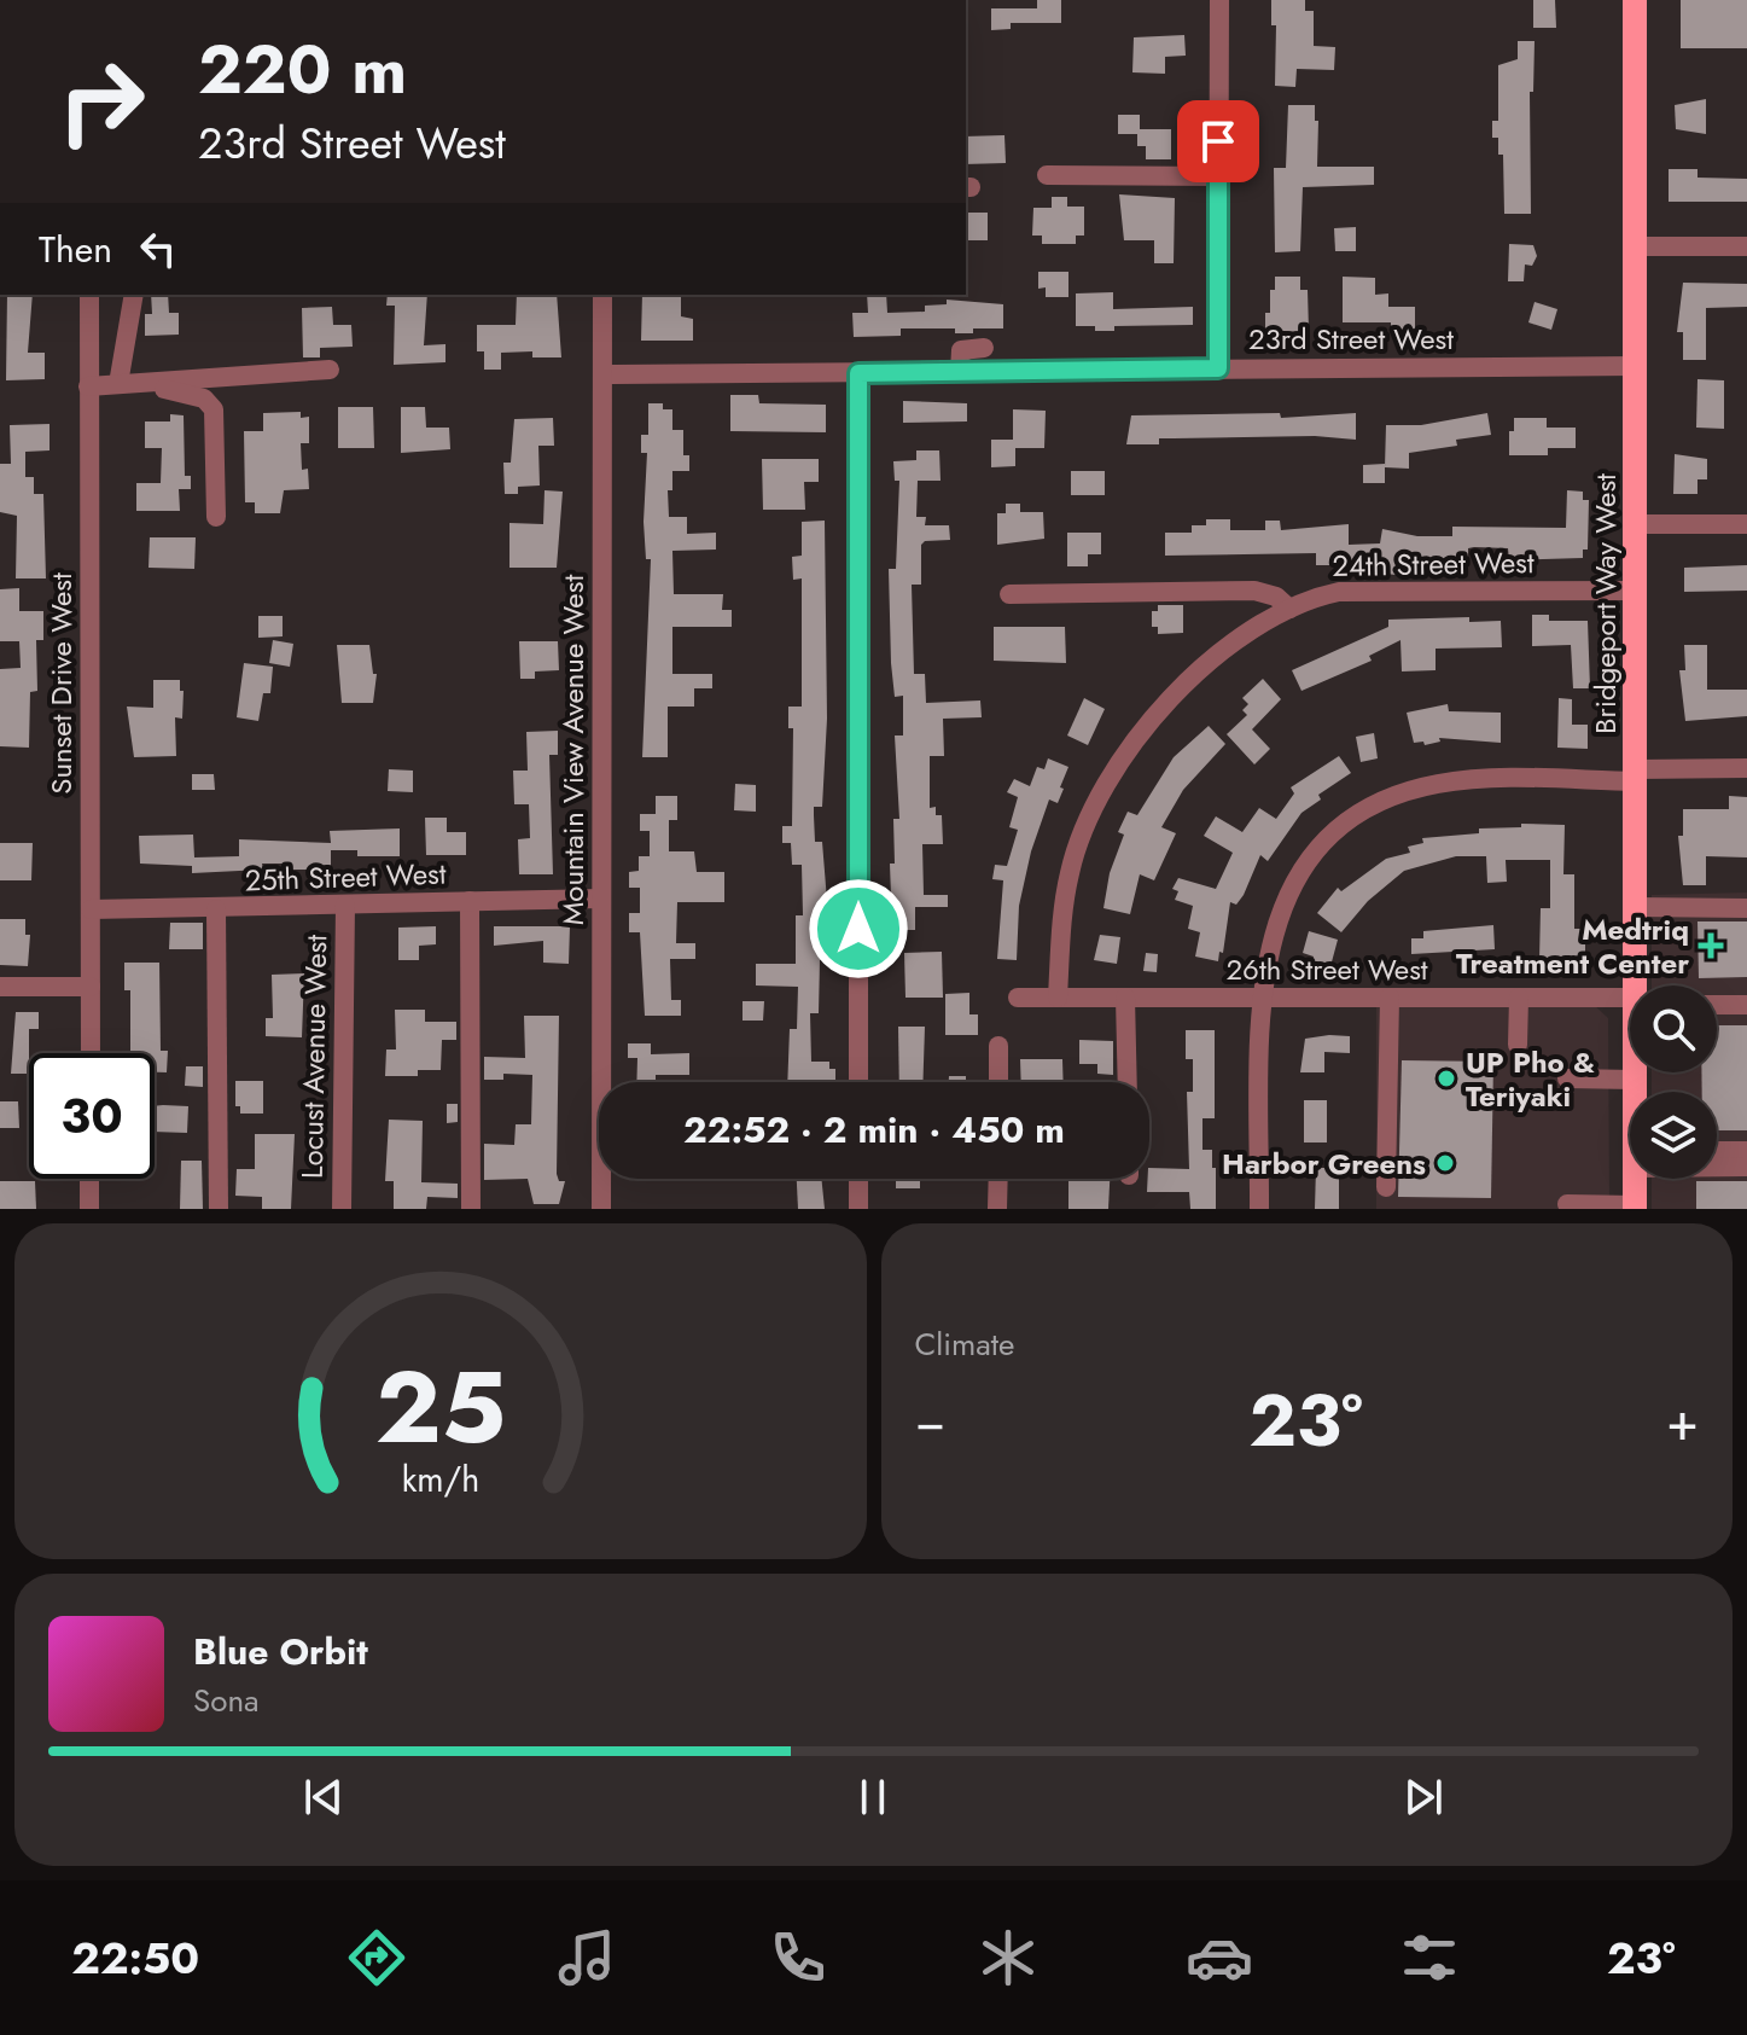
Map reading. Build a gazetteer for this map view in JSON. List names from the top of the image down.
{
  "streets": {
    "main road": ["Bridgeport Way West"],
    "street": [
      "23rd Street West",
      "24th Street West",
      "Sunset Drive West",
      "Mountain View Avenue West",
      "25th Street West",
      "26th Street West",
      "Locust Avenue West"
    ]
  },
  "crossings": [
    ["23rd Street West", "Bridgeport Way West"],
    ["23rd Street West", "Mountain View Avenue West"],
    ["24th Street West", "Bridgeport Way West"],
    ["24th Street West", "26th Street West"],
    ["Sunset Drive West", "25th Street West"],
    ["Mountain View Avenue West", "25th Street West"],
    ["25th Street West", "Locust Avenue West"]
  ],
  "places": {
    "health": ["Medtriq Treatment Center"],
    "other": ["UP Pho & Teriyaki", "Harbor Greens"]
  },
  "page": {
    "turn": ["220 m", "23rd Street West"],
    "then": "Then",
    "limit": "30",
    "trip": "22:52 · 2 min · 450 m",
    "tile": "Climate",
    "heat": ["−", "23°", "+"],
    "song": ["Blue Orbit", "Sona"],
    "tabs": ["22:50", "23°"],
    "gauge": ["25", "km/h"]
  }
}
